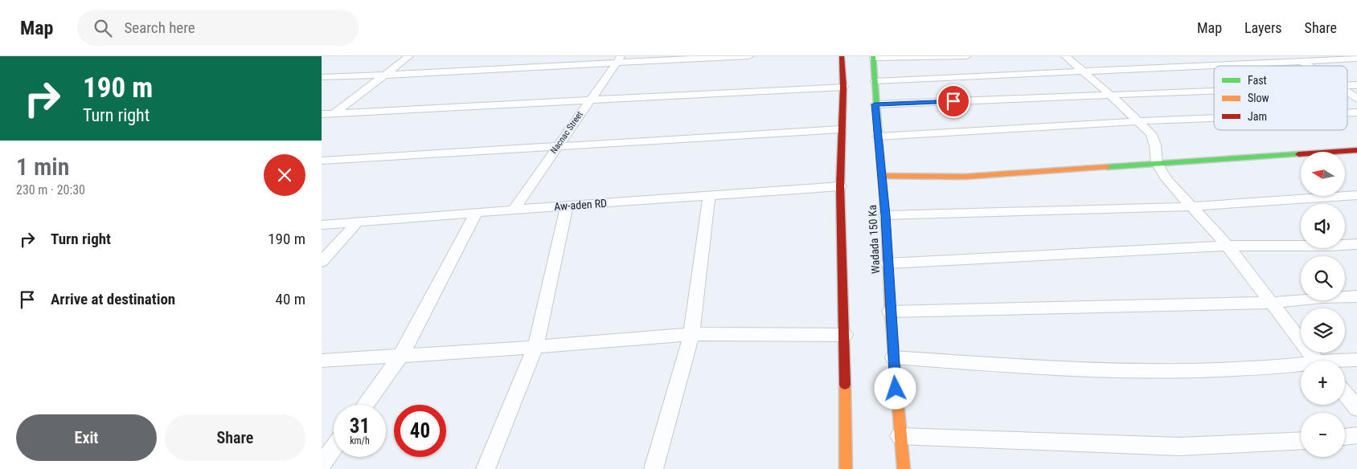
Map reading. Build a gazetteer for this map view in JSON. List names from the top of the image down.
{
  "streets": {
    "street": ["Nacnac Street", "Aw-aden RD", "Wadada 150 Ka"]
  },
  "crossings": [
    ["Nacnac Street", "Aw-aden RD"]
  ],
  "legend": ["Fast", "Slow", "Jam"],
  "north": "left",
  "page": {
    "header": "Map",
    "search": "Search here",
    "nav": ["Map", "Layers", "Share"],
    "turn": ["190 m", "Turn right"],
    "heading": ["1 min", "230 m · 20:30"],
    "map_buttons": ["+", "−"],
    "list": [
      {
        "name": "Turn right",
        "value": "190 m"
      },
      {
        "name": "Arrive at destination",
        "value": "40 m"
      }
    ],
    "speed": "31 km/h",
    "limit": "40",
    "buttons": ["Exit", "Share"]
  }
}
